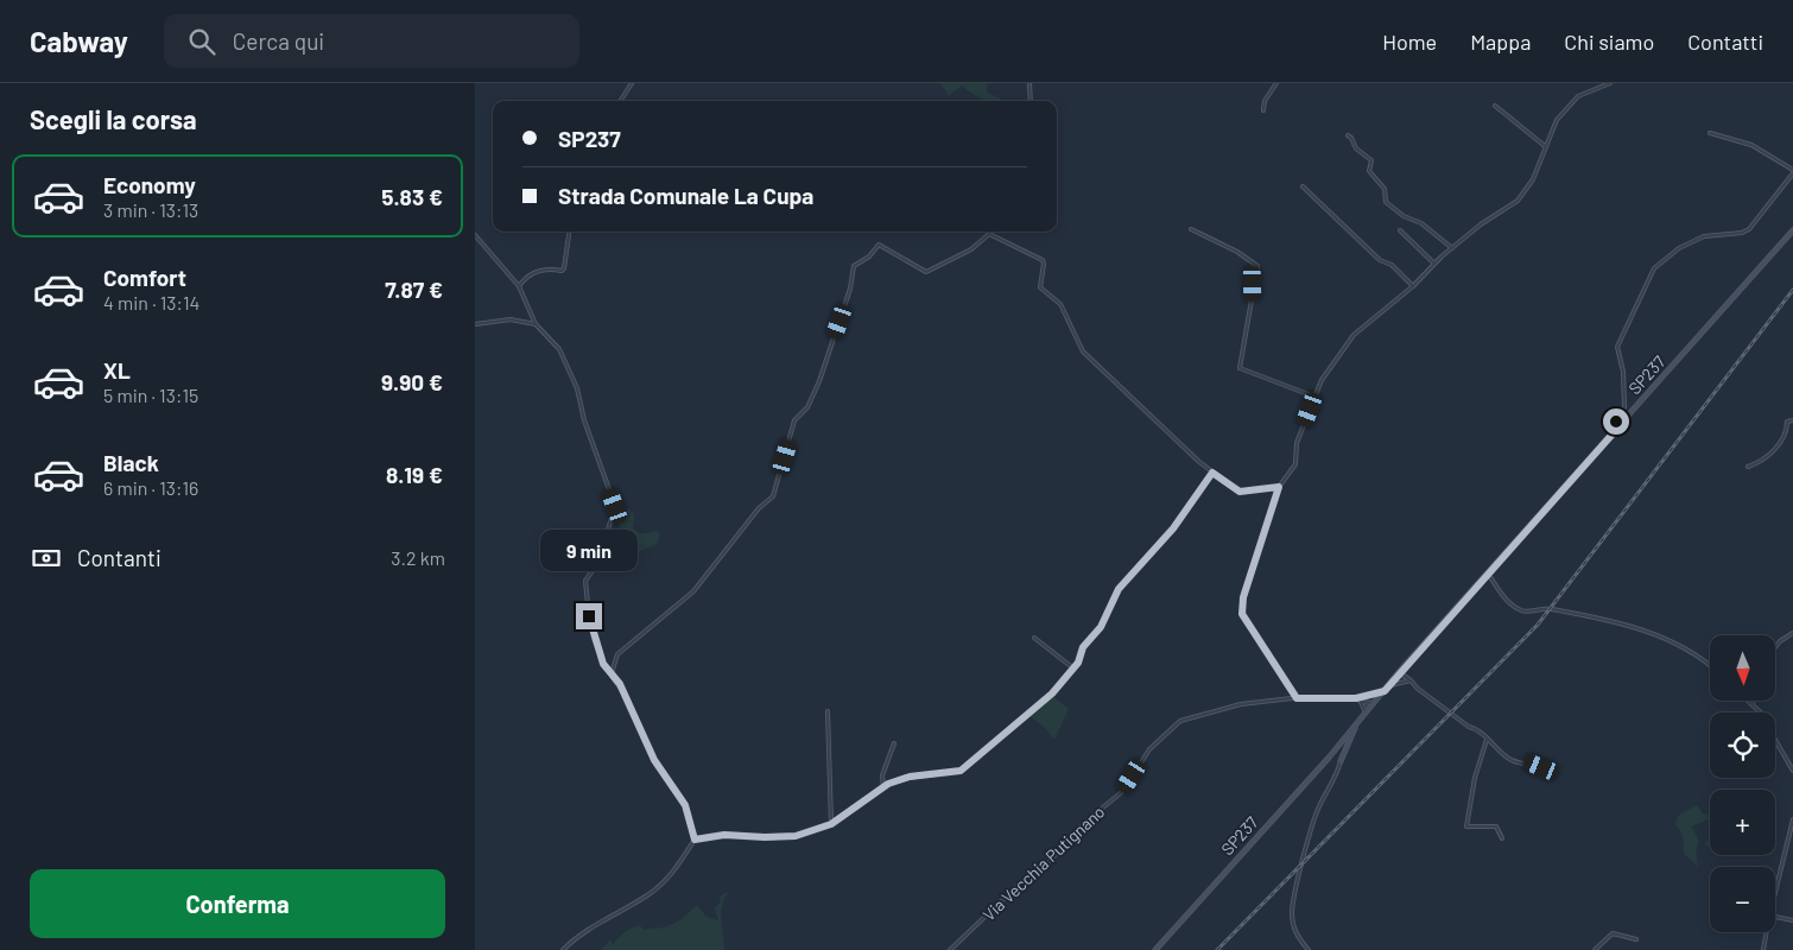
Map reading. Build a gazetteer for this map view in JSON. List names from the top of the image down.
{
  "streets": {
    "main road": ["SP237"],
    "street": ["Via Vecchia Putignano"]
  },
  "crossings": [
    ["SP237", "Via Vecchia Putignano"]
  ],
  "north": "bottom",
  "page": {
    "header": "Cabway",
    "search": "Cerca qui",
    "nav": [
      "Home",
      "Mappa",
      "Chi siamo",
      "Contatti"
    ],
    "heading": "Scegli la corsa",
    "banner": ["SP237", "Strada Comunale La Cupa"],
    "list": [
      {
        "name": "Economy",
        "note": "3 min · 13:13",
        "value": "5.83 €"
      },
      {
        "name": "Comfort",
        "note": "4 min · 13:14",
        "value": "7.87 €"
      },
      {
        "name": "XL",
        "note": "5 min · 13:15",
        "value": "9.90 €"
      },
      {
        "name": "Black",
        "note": "6 min · 13:16",
        "value": "8.19 €"
      }
    ],
    "pay": ["Contanti", "3.2 km"],
    "bubble": "9 min",
    "map_buttons": ["+", "−"],
    "buttons": "Conferma"
  }
}
